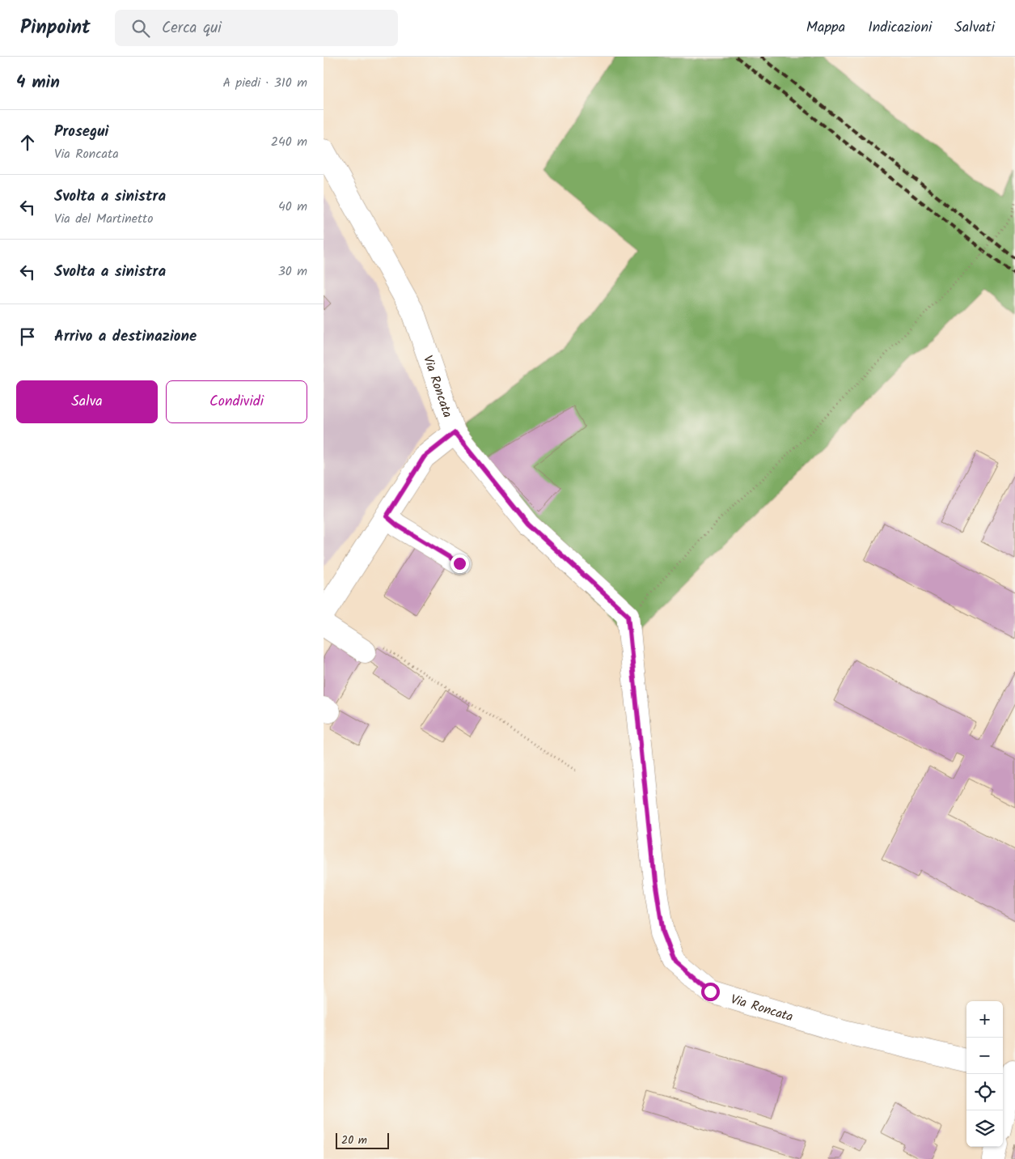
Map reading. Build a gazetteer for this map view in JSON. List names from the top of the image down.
{
  "streets": {
    "street": ["Via Roncata"]
  },
  "scale_bar": "20 m",
  "page": {
    "header": "Pinpoint",
    "search": "Cerca qui",
    "nav": ["Mappa", "Indicazioni", "Salvati"],
    "heading": ["4 min", "A piedi · 310 m"],
    "list": [
      ["Prosegui", "Via Roncata", "240 m"],
      ["Svolta a sinistra", "Via del Martinetto", "40 m"],
      ["Svolta a sinistra", "30 m"],
      "Arrivo a destinazione"
    ],
    "buttons": ["Salva", "Condividi"],
    "map_buttons": ["+", "−"],
    "scale": "20 m"
  }
}
